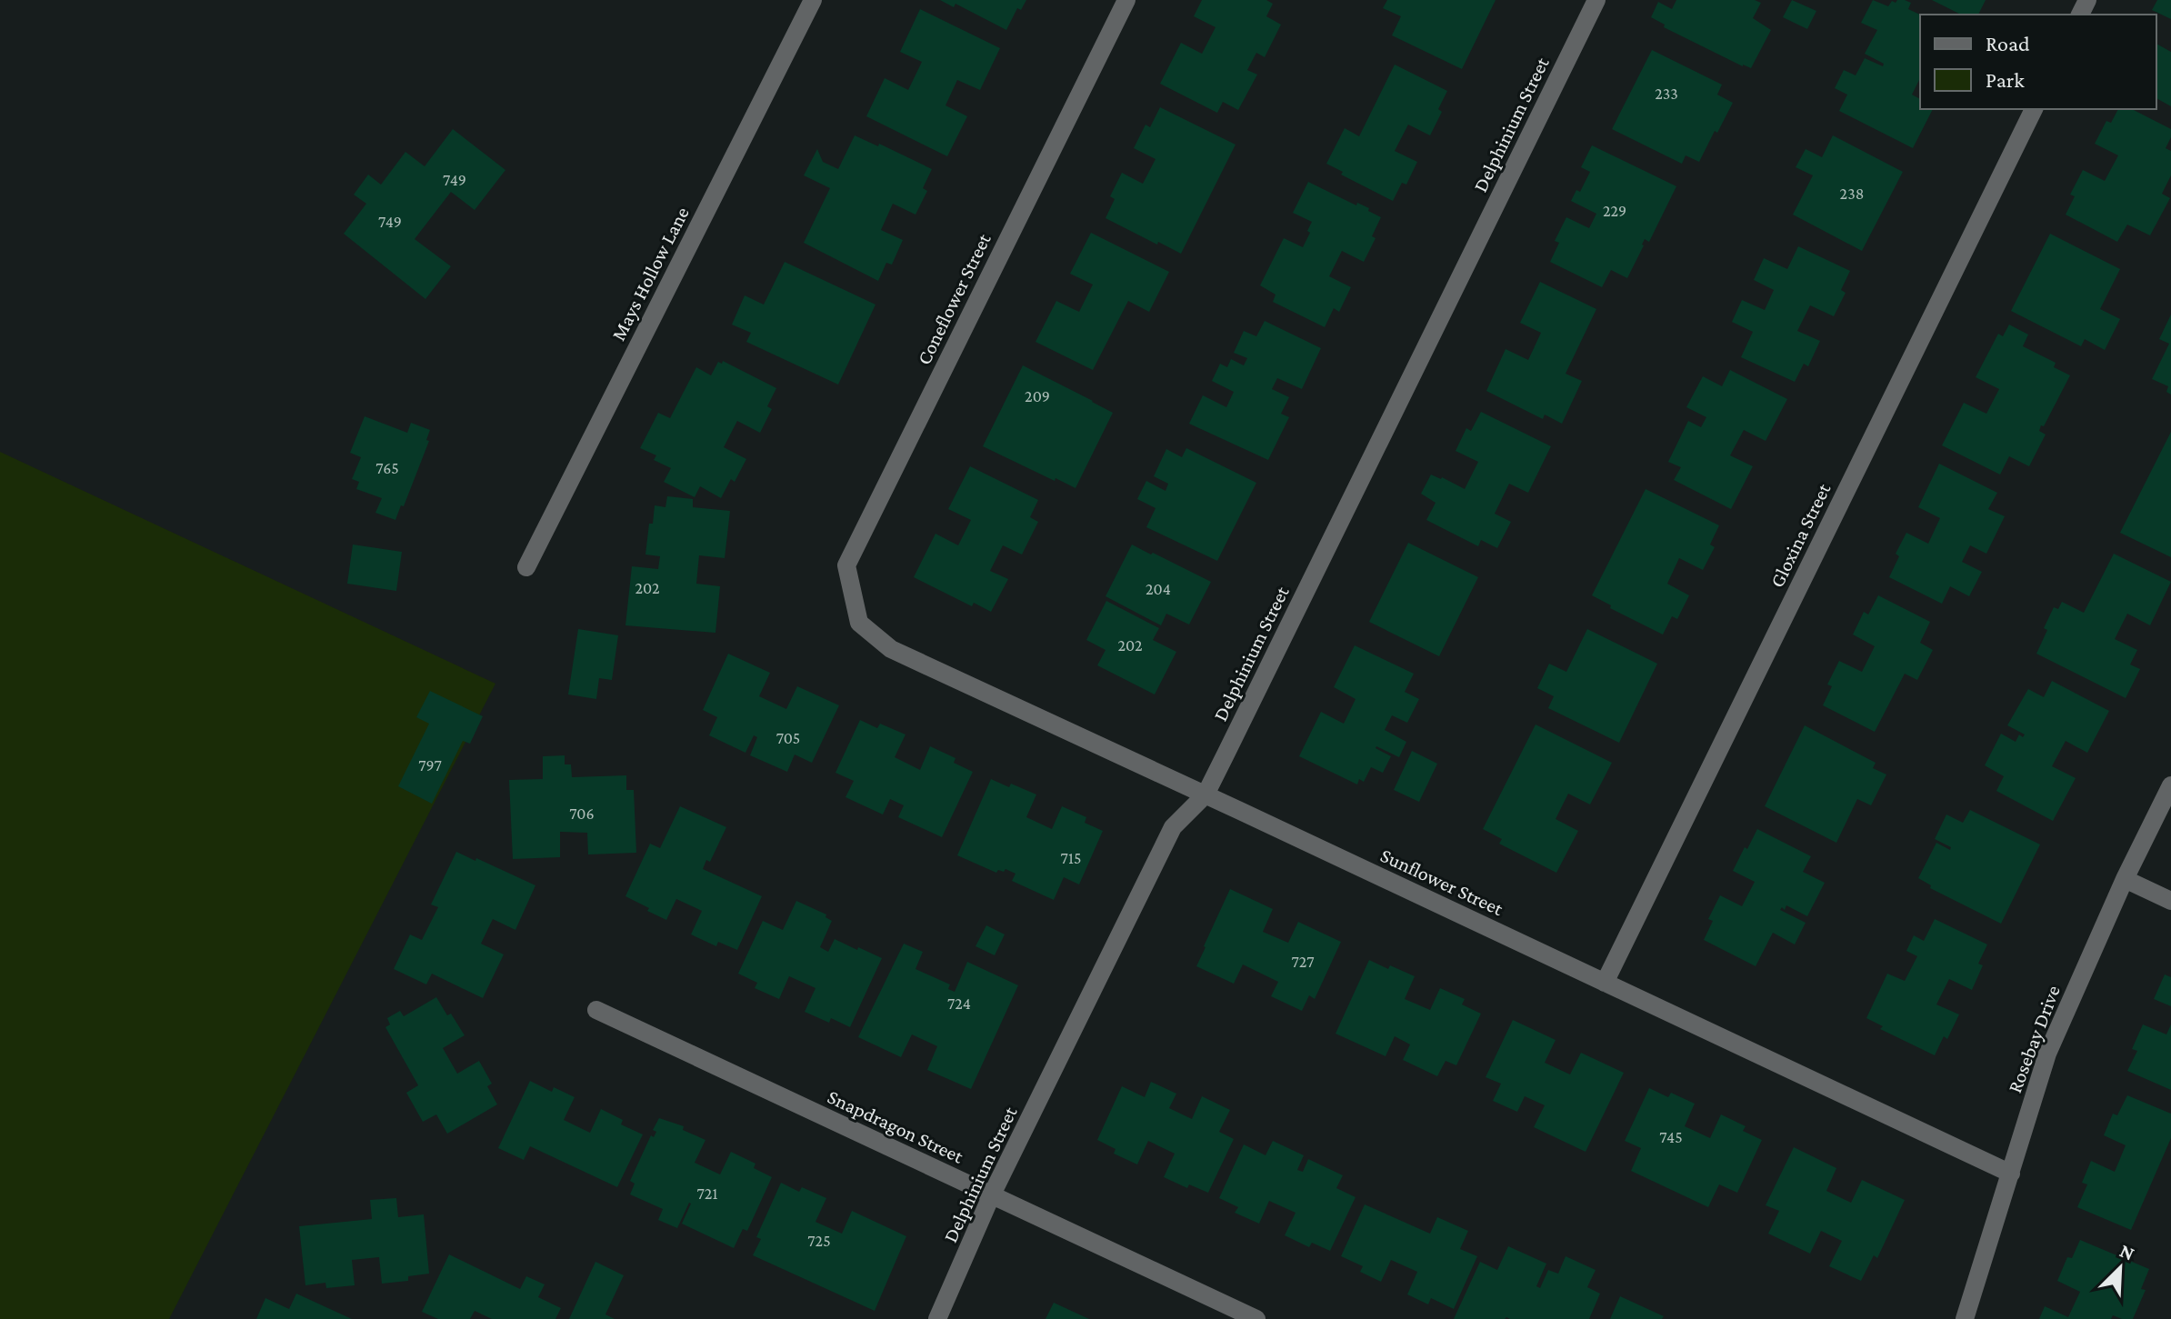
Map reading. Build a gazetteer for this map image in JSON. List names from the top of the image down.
{
  "streets": {
    "street": [
      "Delphinium Street",
      "Mays Hollow Lane",
      "Coneflower Street",
      "Gloxina Street",
      "Sunflower Street",
      "Rosebay Drive",
      "Snapdragon Street"
    ]
  },
  "crossings": [
    ["Delphinium Street", "Sunflower Street"],
    ["Delphinium Street", "Snapdragon Street"],
    ["Coneflower Street", "Sunflower Street"],
    ["Gloxina Street", "Sunflower Street"],
    ["Sunflower Street", "Rosebay Drive"]
  ],
  "house_numbers": [
    "233",
    "749",
    "238",
    "229",
    "749",
    "209",
    "765",
    "202",
    "204",
    "202",
    "705",
    "797",
    "706",
    "715",
    "727",
    "724",
    "745",
    "721",
    "725"
  ],
  "legend": ["Road", "Park"],
  "north": "top right"
}
